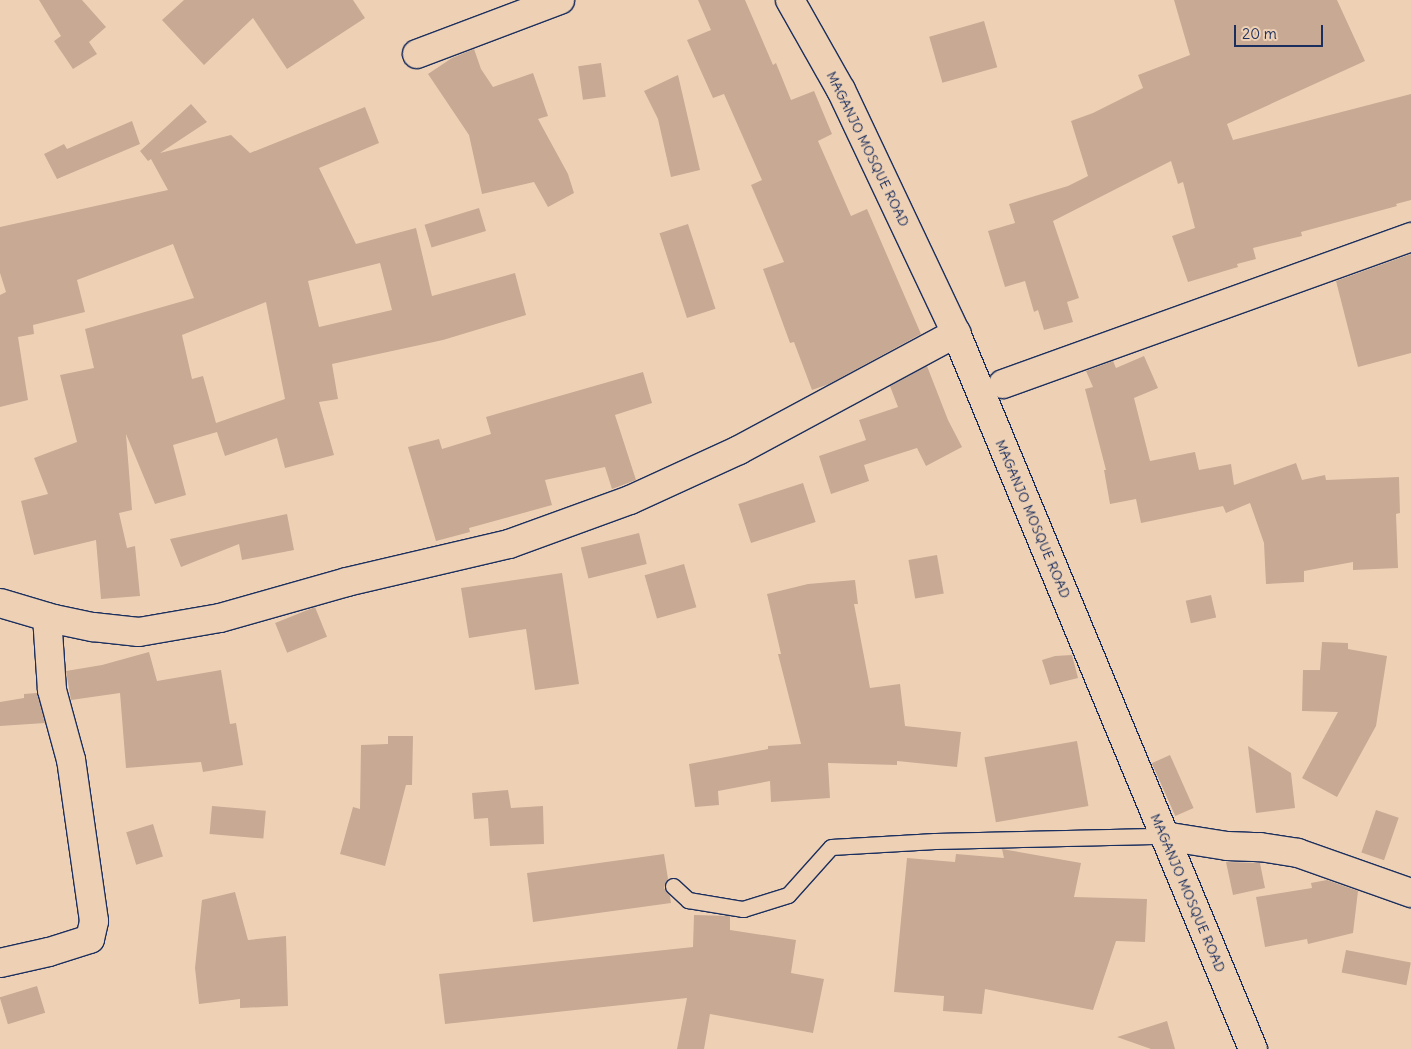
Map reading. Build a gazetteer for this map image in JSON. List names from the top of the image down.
{
  "streets": {
    "street": ["MAGANJO MOSQUE ROAD"]
  },
  "scale_bar": "20 m"
}
